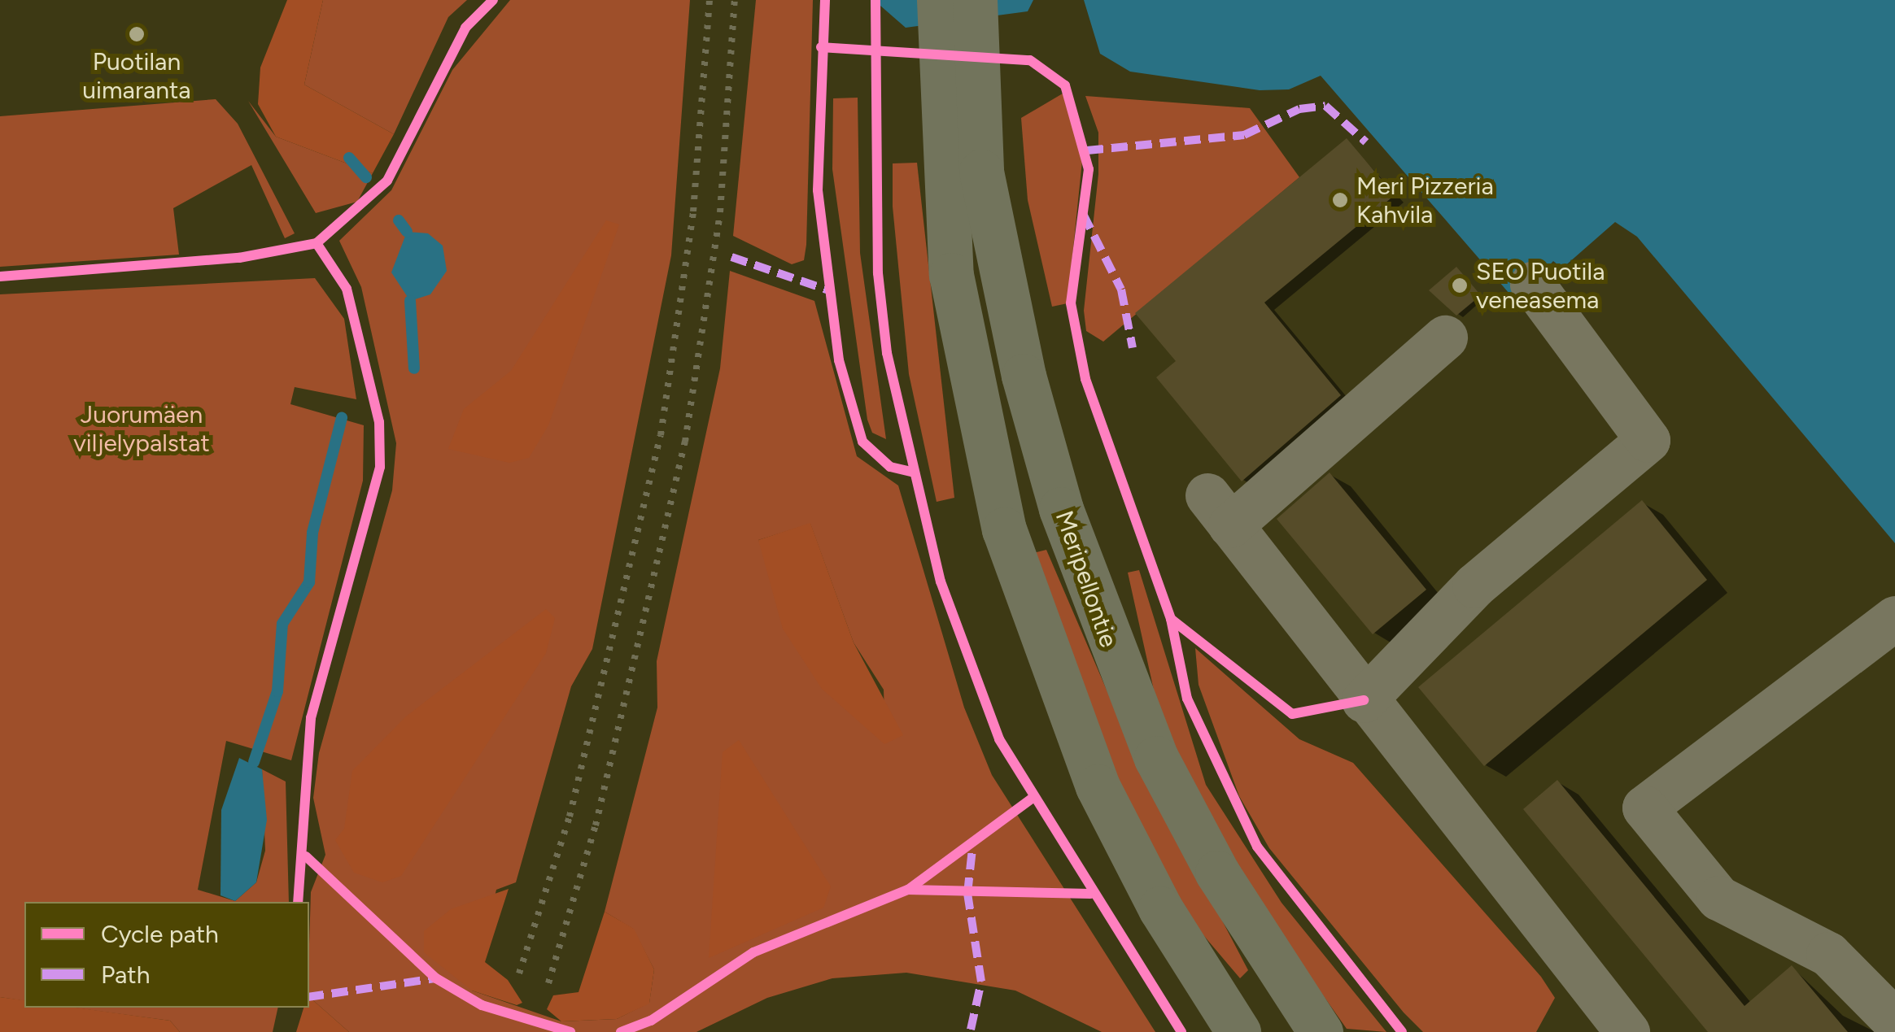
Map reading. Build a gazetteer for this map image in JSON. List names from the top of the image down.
{
  "streets": {
    "main road": ["Meripellontie"]
  },
  "parks": ["Juorumäen viljelypalstat"],
  "places": ["Puotilan uimaranta", "Meri Pizzeria Kahvila", "SEO Puotila veneasema"],
  "legend": ["Cycle path", "Path"]
}
